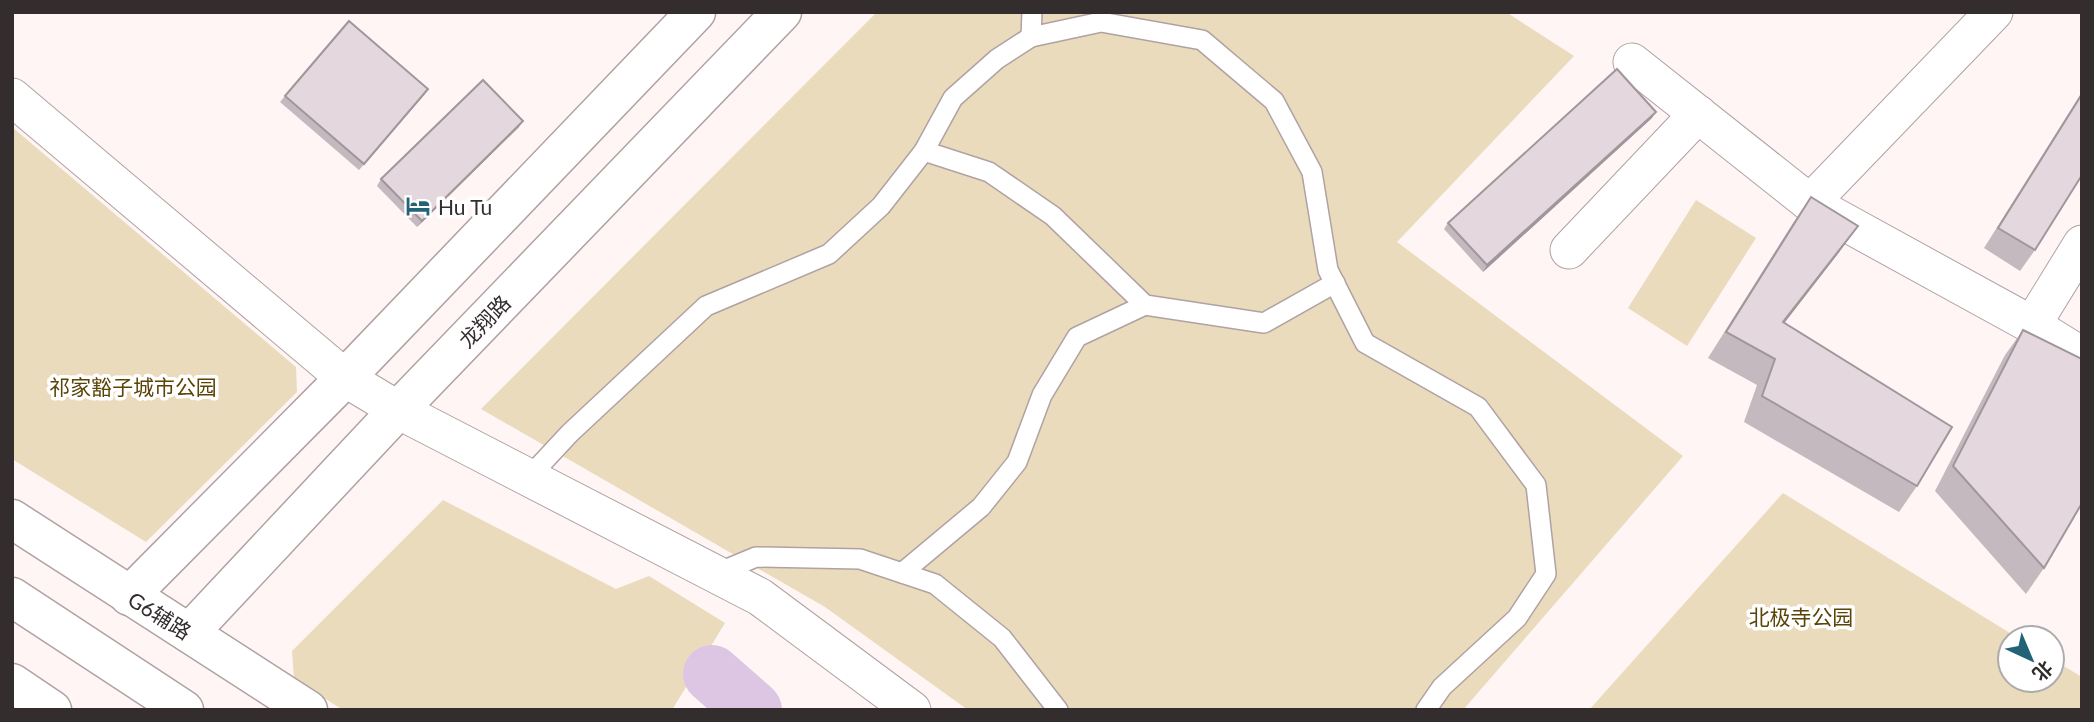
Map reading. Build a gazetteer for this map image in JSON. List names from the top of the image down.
{
  "streets": {
    "main road": ["龙翔路", "G6辅路"]
  },
  "crossings": [
    ["龙翔路", "G6辅路"]
  ],
  "parks": ["祁家豁子城市公园", "北极寺公园"],
  "places": {
    "hotel": ["Hu Tu"]
  },
  "north": "bottom right"
}
